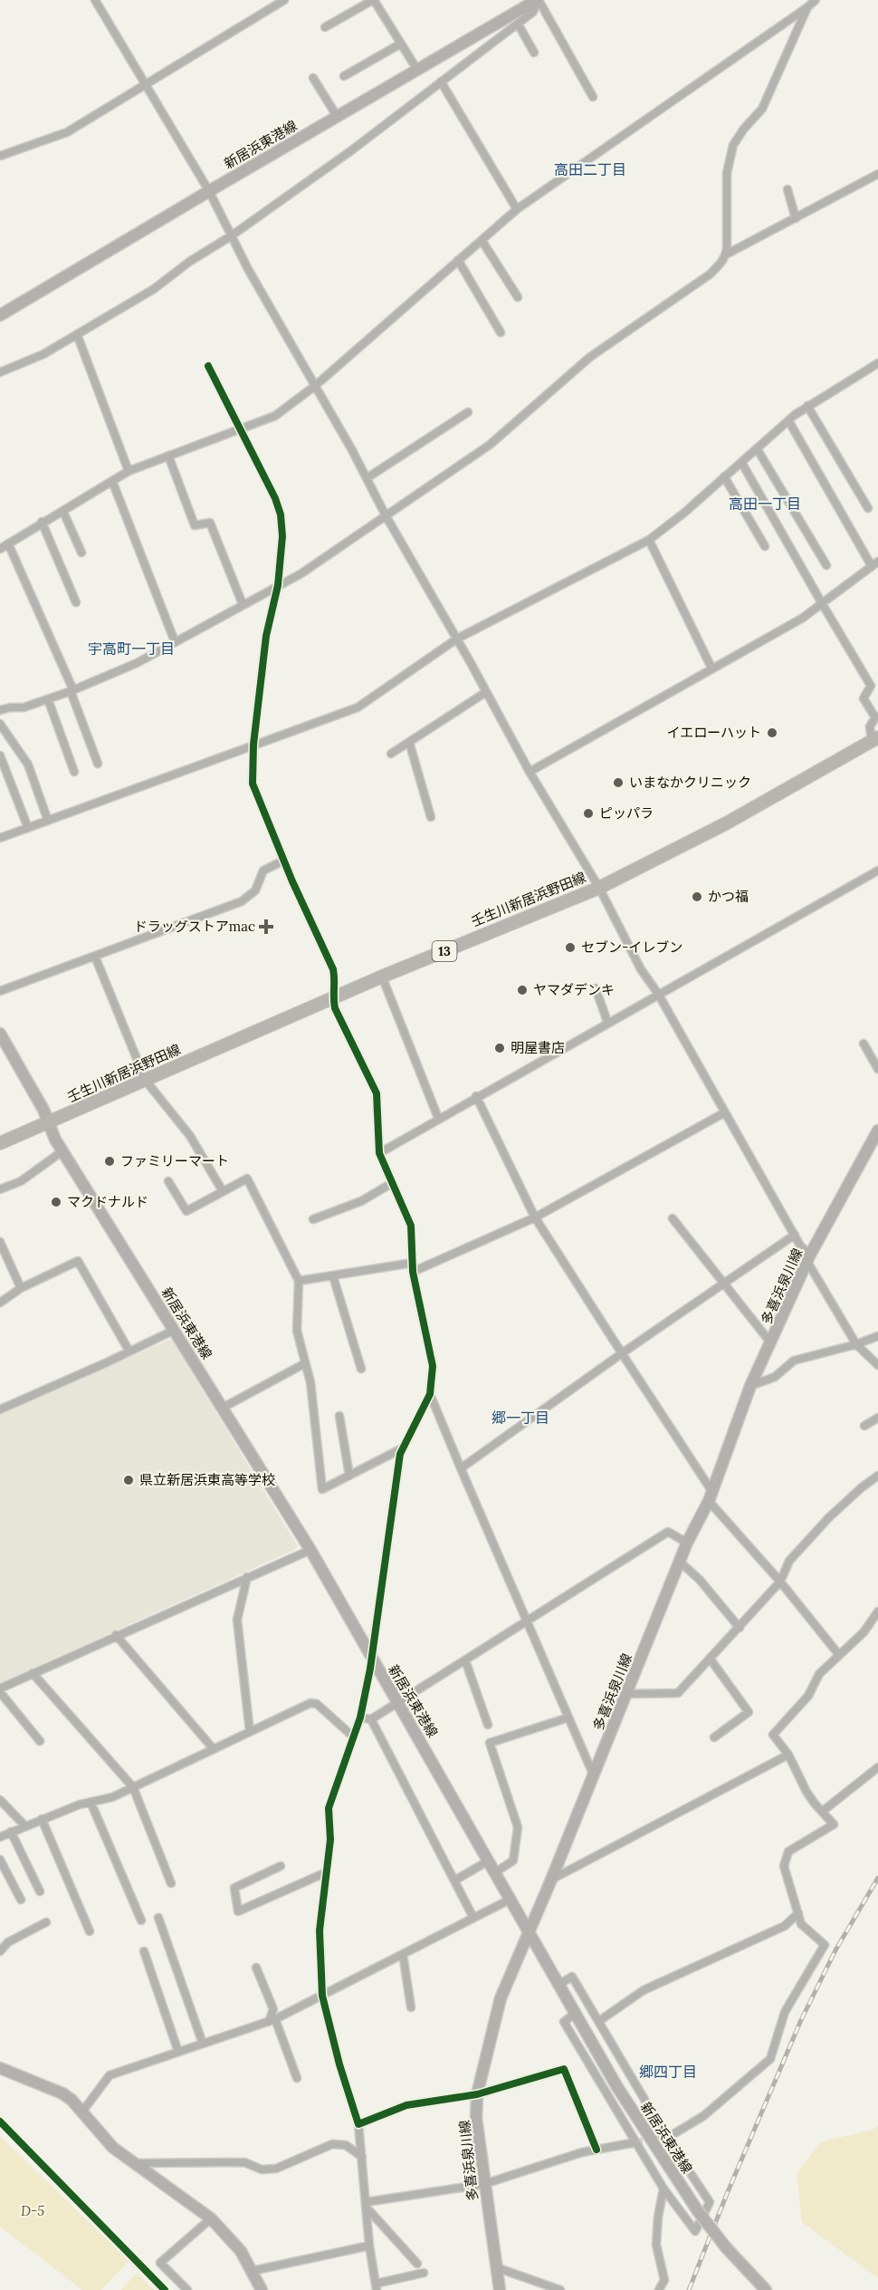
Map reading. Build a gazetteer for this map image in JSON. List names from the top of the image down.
{
  "streets": {
    "main road": [
      "新居浜東港線",
      "壬生川新居浜野田線",
      "13",
      "多喜浜泉川線"
    ]
  },
  "crossings": [
    ["新居浜東港線", "壬生川新居浜野田線"],
    ["新居浜東港線", "多喜浜泉川線"]
  ],
  "districts": [
    "高田二丁目",
    "高田一丁目",
    "宇高町一丁目",
    "郷一丁目",
    "郷四丁目"
  ],
  "parks": ["D-5"],
  "places": {
    "other": [
      "イエローハット",
      "いまなかクリニック",
      "ピッパラ",
      "かつ福",
      "セブン-イレブン",
      "ヤマダデンキ",
      "明屋書店",
      "ファミリーマート",
      "マクドナルド",
      "県立新居浜東高等学校"
    ],
    "health": ["ドラッグストアmac"]
  }
}
